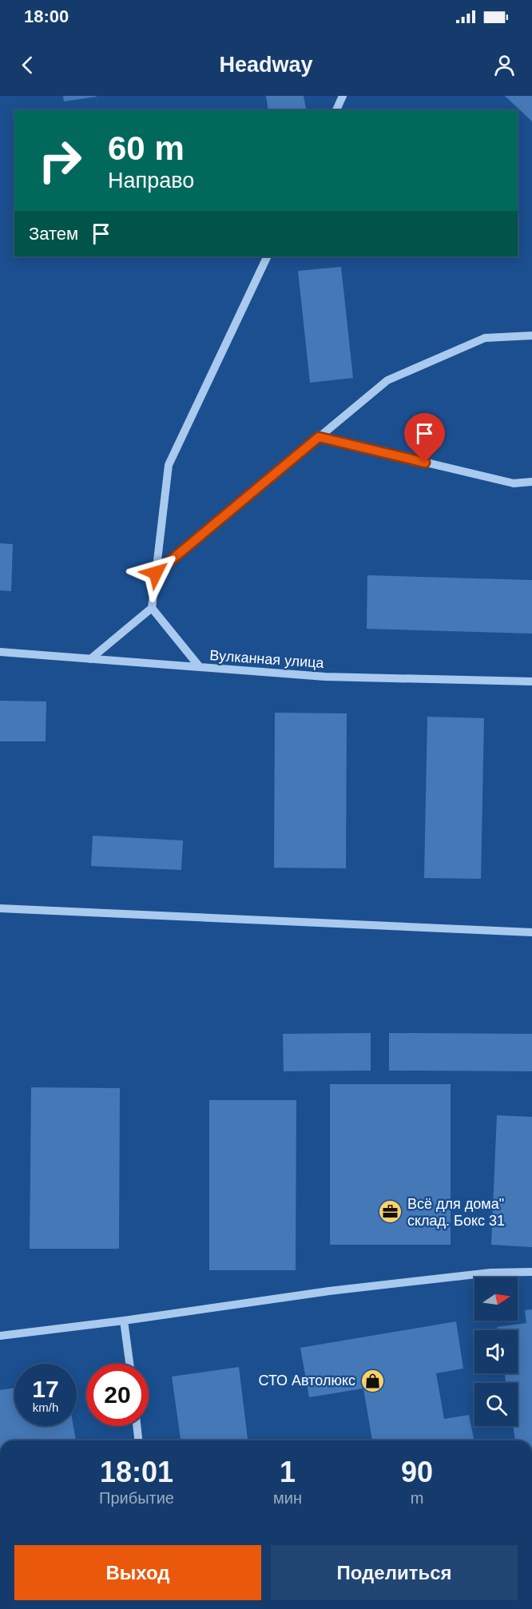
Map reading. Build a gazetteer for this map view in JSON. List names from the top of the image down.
{
  "streets": {
    "street": ["Вулканная улица"]
  },
  "places": {
    "office": ["Всё для дома\" склад. Бокс 31"],
    "shop": ["СТО Автолюкс"]
  },
  "north": "right",
  "page": {
    "status": "18:00",
    "header": "Headway",
    "turn": ["60 m", "Направо"],
    "then": "Затем",
    "speed": "17 km/h",
    "limit": "20",
    "eta": [
      "18:01",
      "Прибытие",
      "1",
      "мин",
      "90",
      "m"
    ],
    "buttons": ["Выход", "Поделиться"]
  }
}
